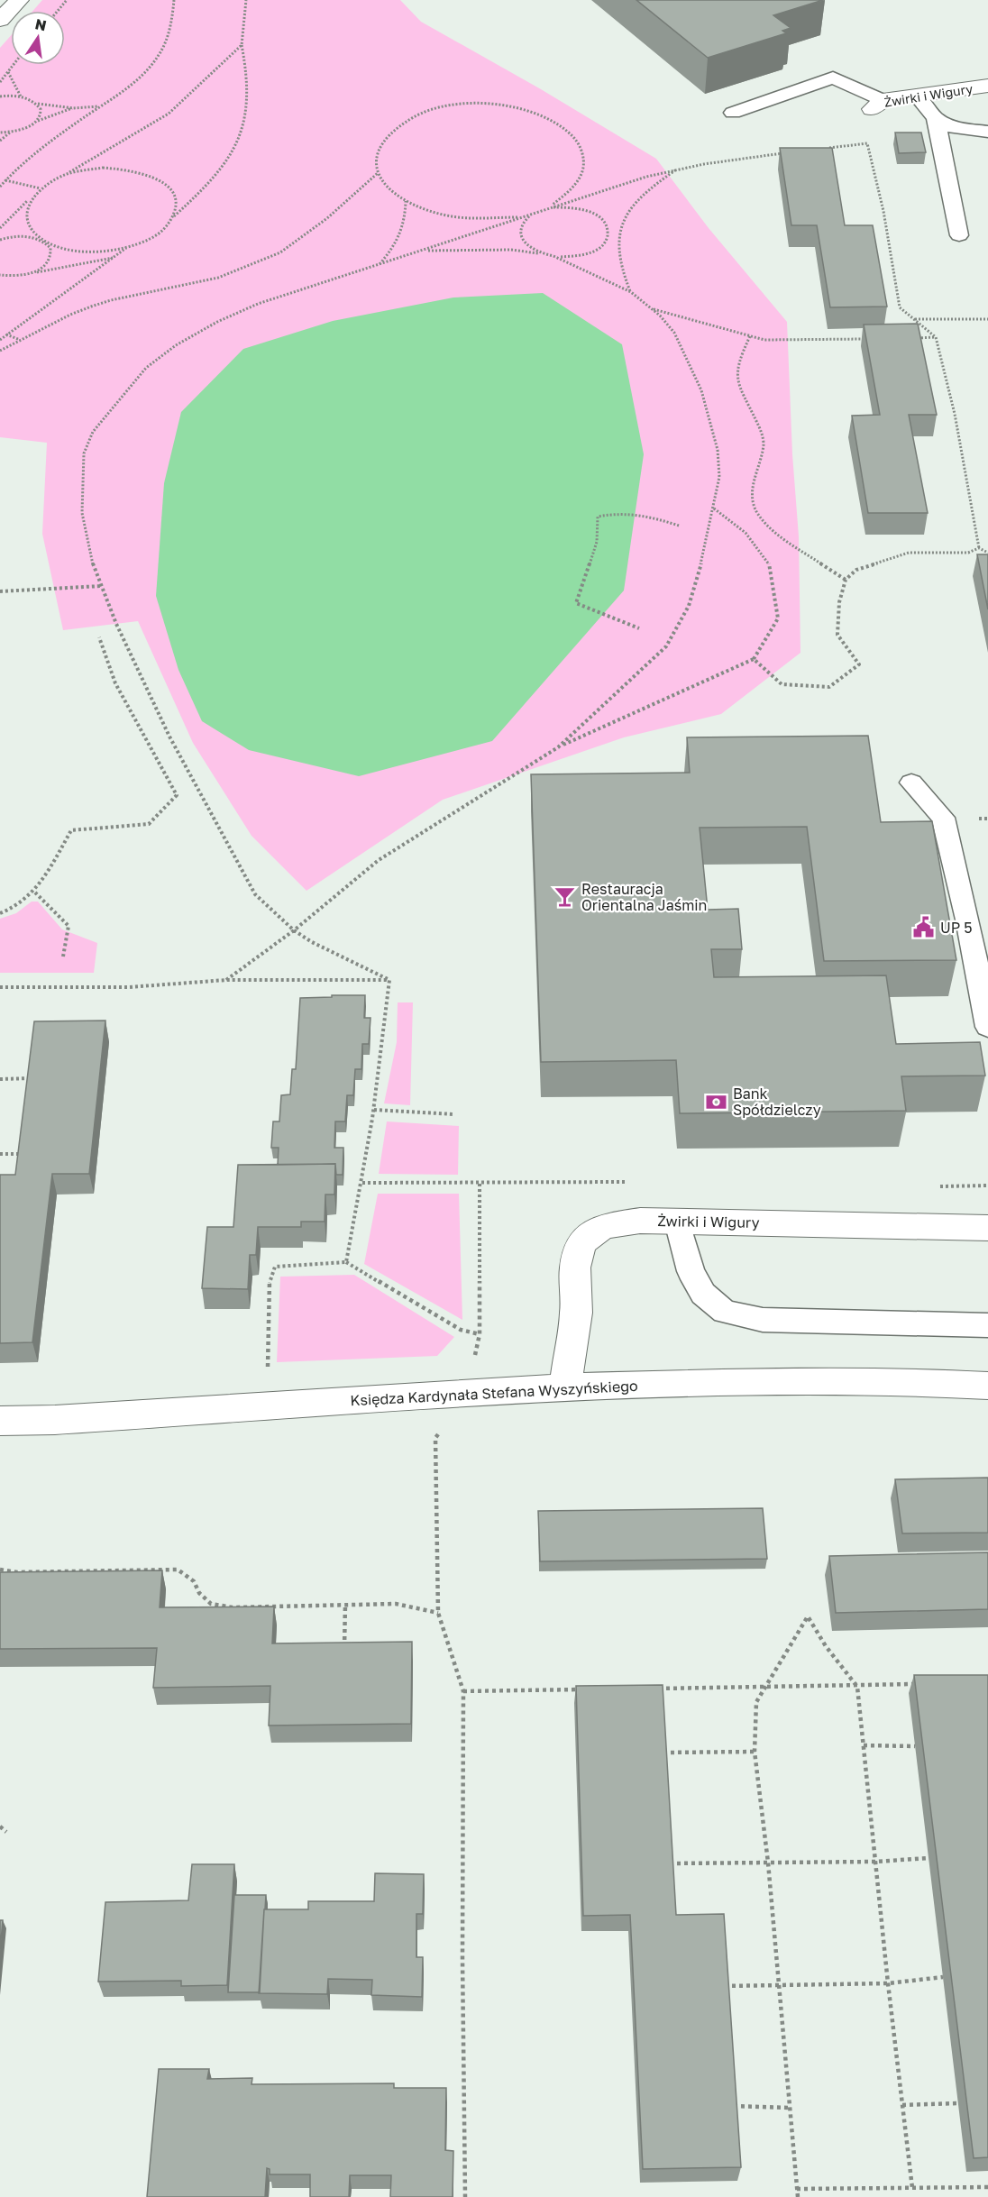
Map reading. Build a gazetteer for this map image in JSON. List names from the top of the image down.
{
  "streets": {
    "street": ["Żwirki i Wigury", "Księdza Kardynała Stefana Wyszyńskiego"]
  },
  "crossings": [
    ["Żwirki i Wigury", "Księdza Kardynała Stefana Wyszyńskiego"]
  ],
  "places": {
    "bar": ["Restauracja Orientalna Jaśmin"],
    "public building": ["UP 5"],
    "bank": ["Bank Spółdzielczy"]
  },
  "north": "top"
}
